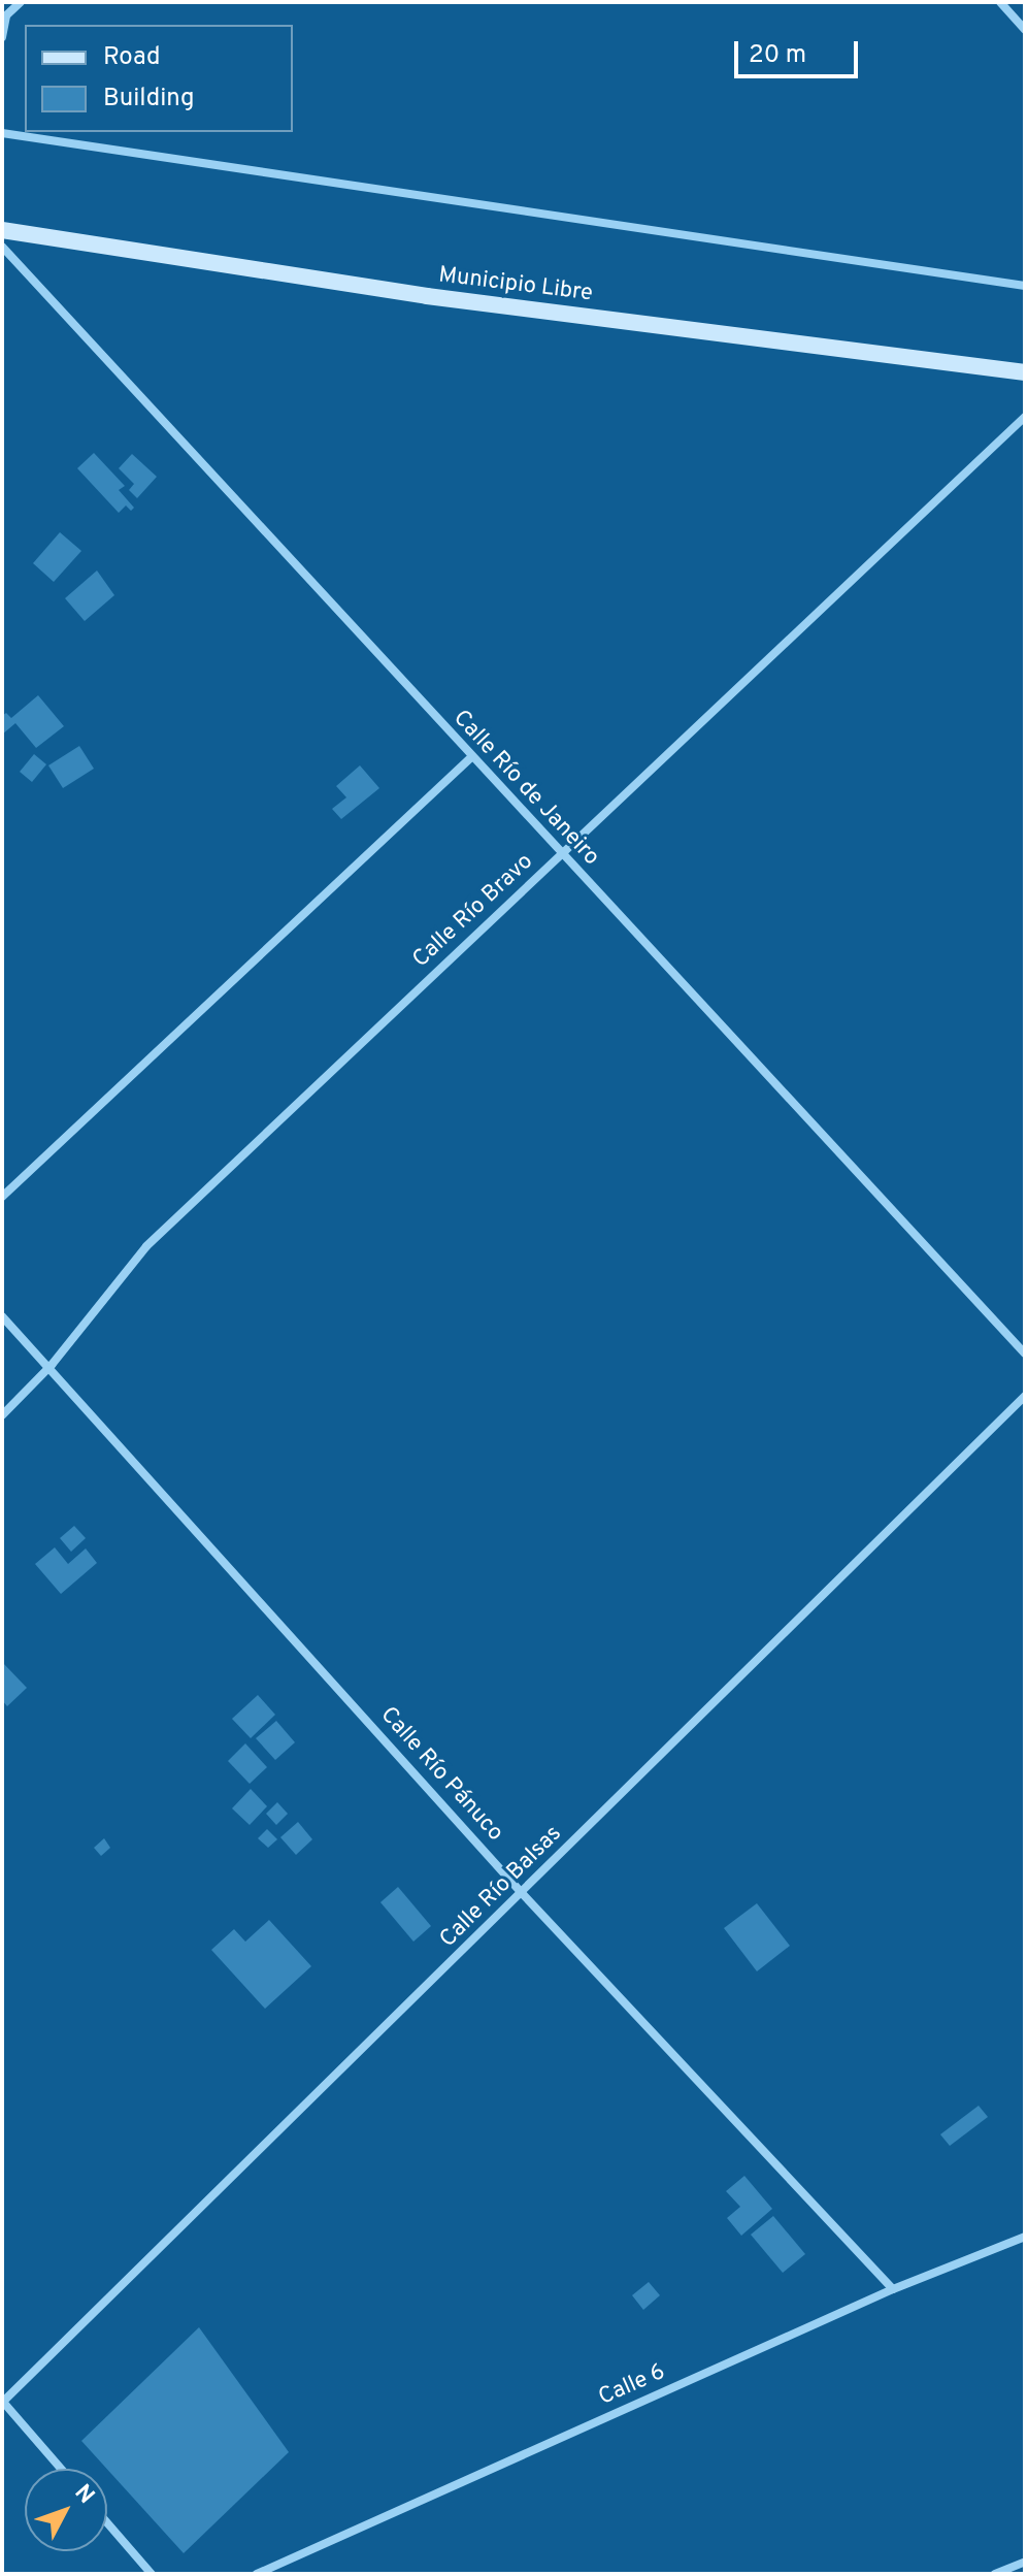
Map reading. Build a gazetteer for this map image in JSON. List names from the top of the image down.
{
  "streets": {
    "street": [
      "Municipio Libre",
      "Calle Río de Janeiro",
      "Calle Río Bravo",
      "Calle Río Pánuco",
      "Calle Río Balsas",
      "Calle 6"
    ]
  },
  "crossings": [
    ["Calle Río de Janeiro", "Calle Río Bravo"],
    ["Calle Río Bravo", "Calle Río Pánuco"],
    ["Calle Río Pánuco", "Calle Río Balsas"],
    ["Calle Río Pánuco", "Calle 6"]
  ],
  "legend": ["Road", "Building"],
  "scale_bar": "20 m",
  "north": "top right"
}
